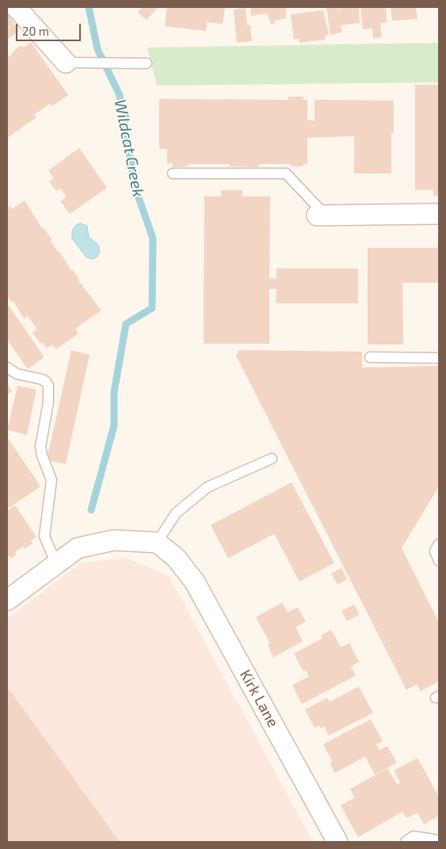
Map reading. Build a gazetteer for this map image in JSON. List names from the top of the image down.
{
  "streets": {
    "street": ["Kirk Lane"]
  },
  "water": ["Wildcat Creek"],
  "scale_bar": "20 m"
}
